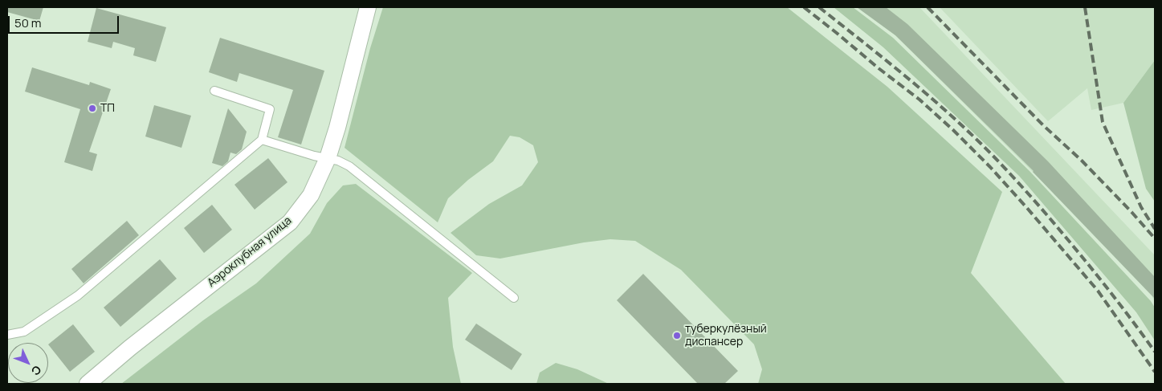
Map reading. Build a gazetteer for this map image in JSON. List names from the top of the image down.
{
  "streets": {
    "street": ["Аэроклубная улица"]
  },
  "places": ["ТП", "туберкулёзный диспансер"],
  "scale_bar": "50 m",
  "north": "bottom right"
}
